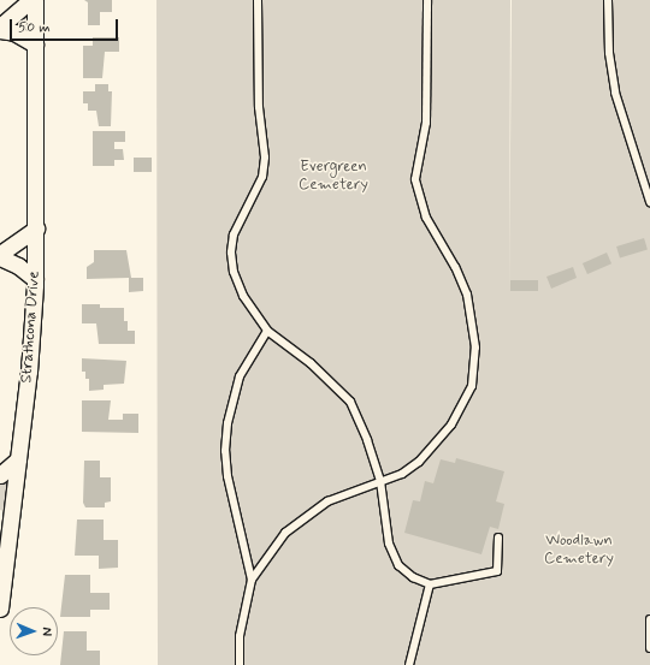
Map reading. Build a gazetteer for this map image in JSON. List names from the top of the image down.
{
  "streets": {
    "street": ["Strathcona Drive"]
  },
  "parks": ["Evergreen Cemetery", "Woodlawn Cemetery"],
  "scale_bar": "50 m",
  "north": "right"
}
